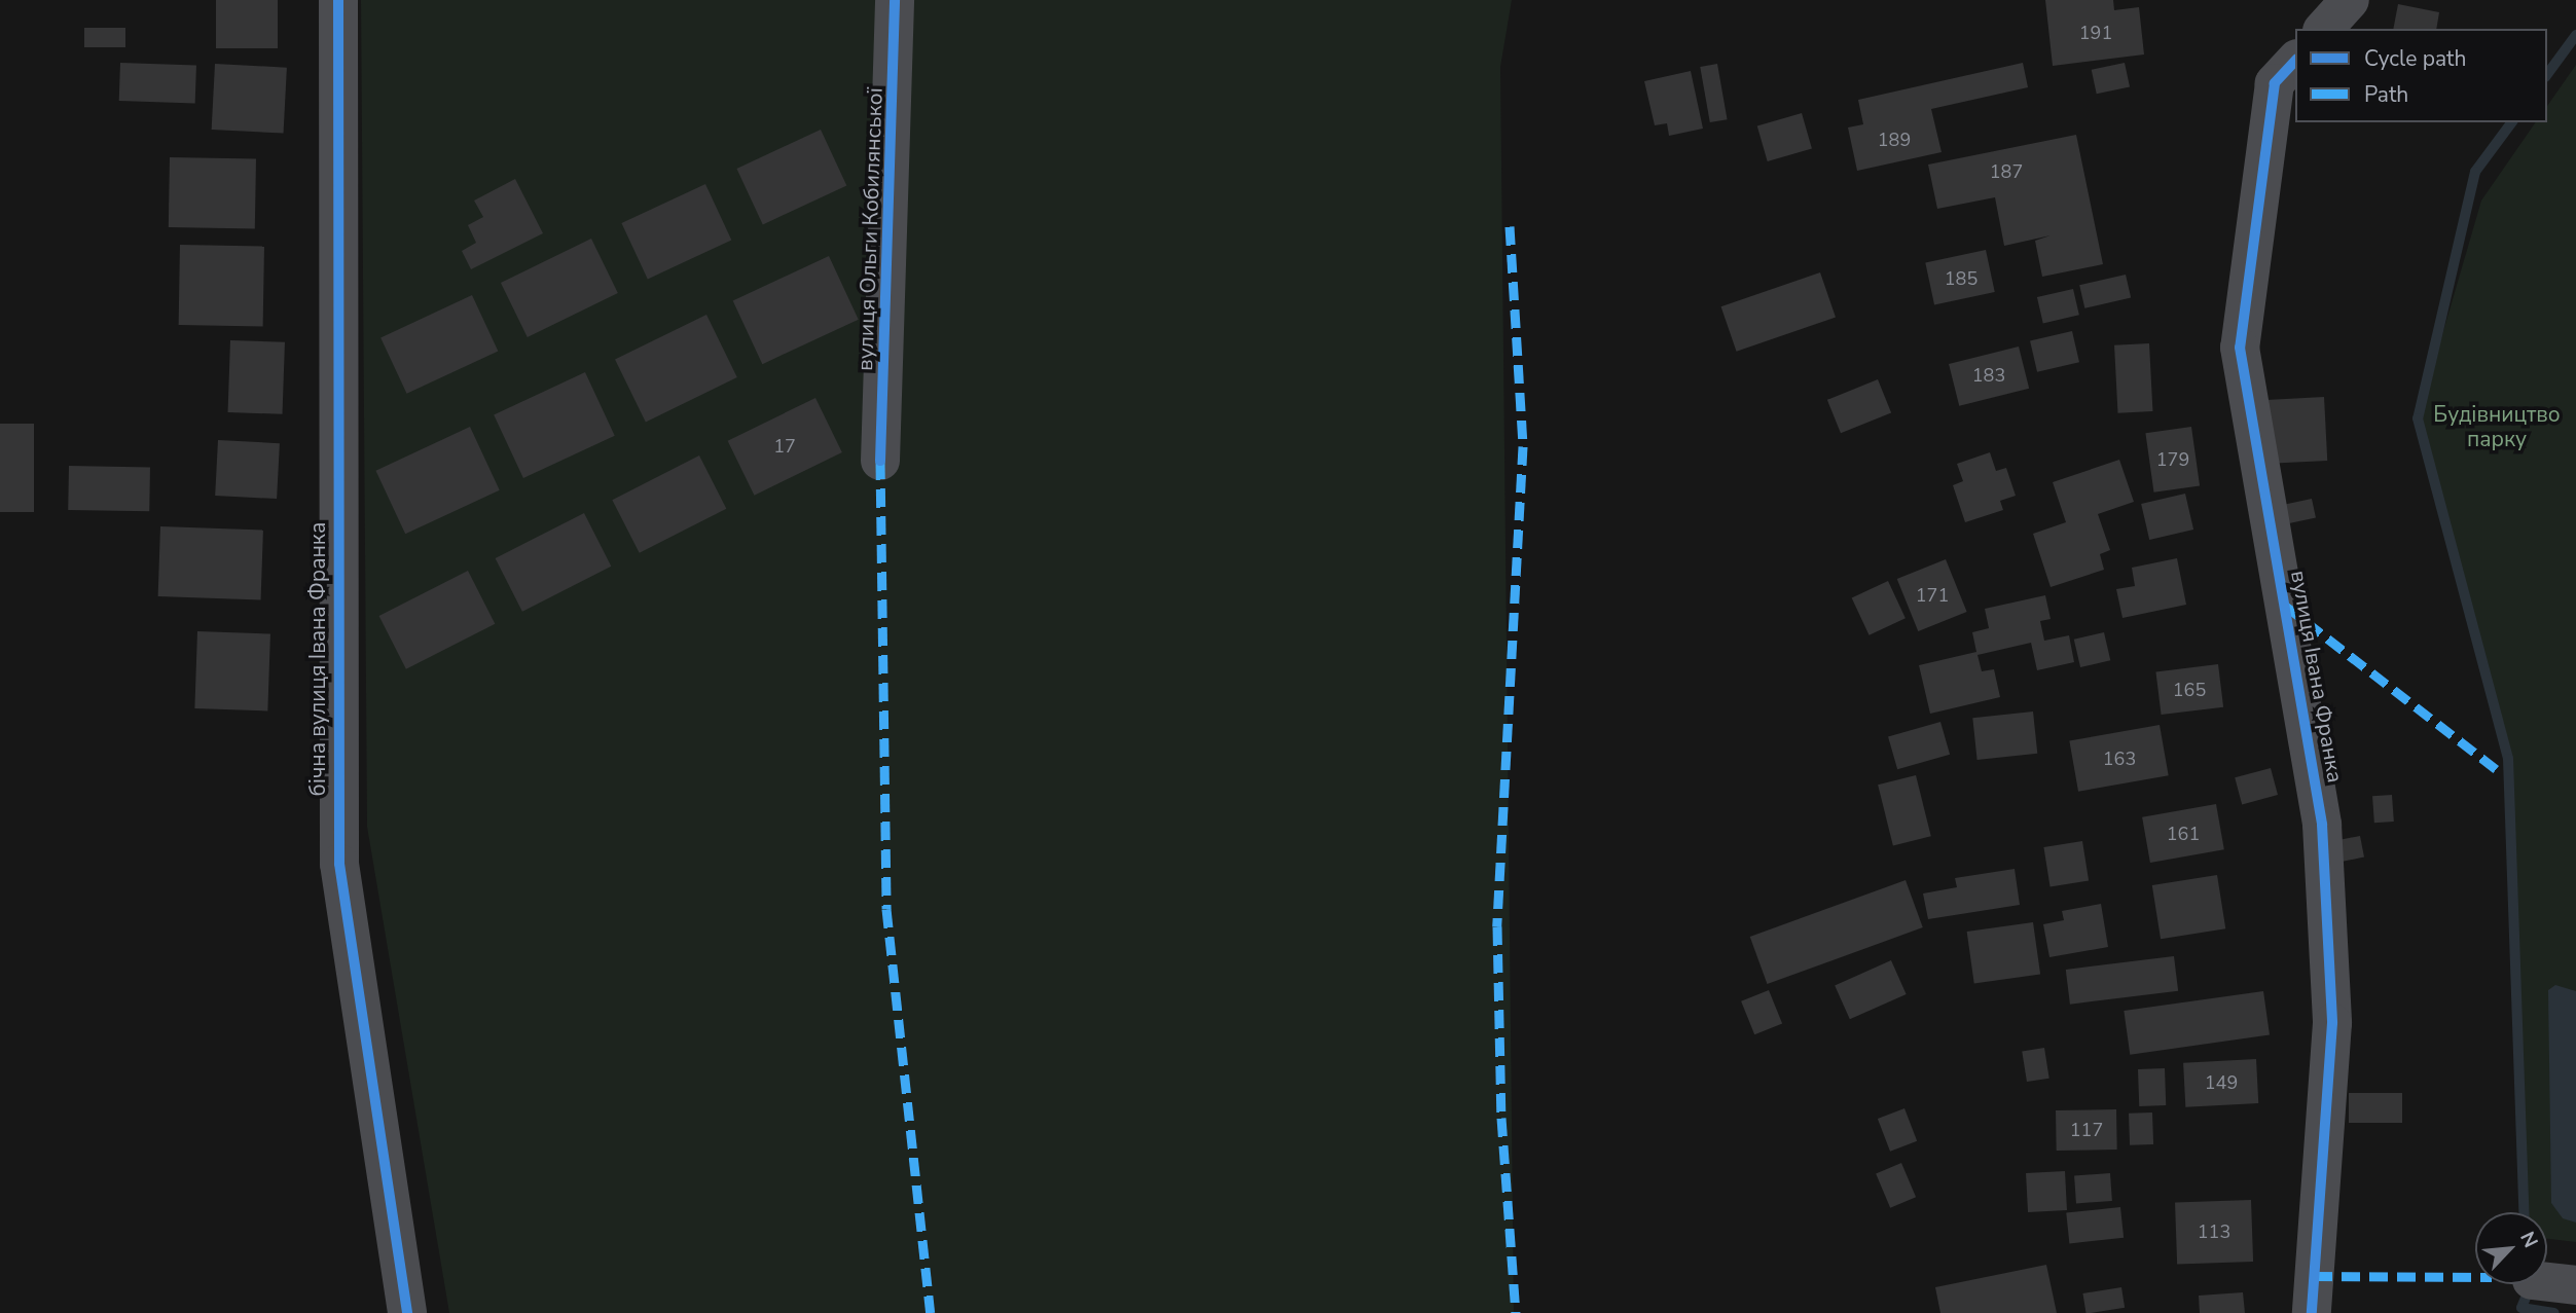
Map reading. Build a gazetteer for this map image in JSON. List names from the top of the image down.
{
  "streets": {
    "street": ["вулиця Ольги Кобилянської", "бічна вулиця Івана Франка", "вулиця Івана Франка"]
  },
  "parks": ["Будівництво парку"],
  "house_numbers": [
    "191",
    "189",
    "187",
    "185",
    "183",
    "17",
    "179",
    "171",
    "165",
    "163",
    "161",
    "149",
    "117",
    "113"
  ],
  "legend": ["Cycle path", "Path"],
  "north": "top right"
}
